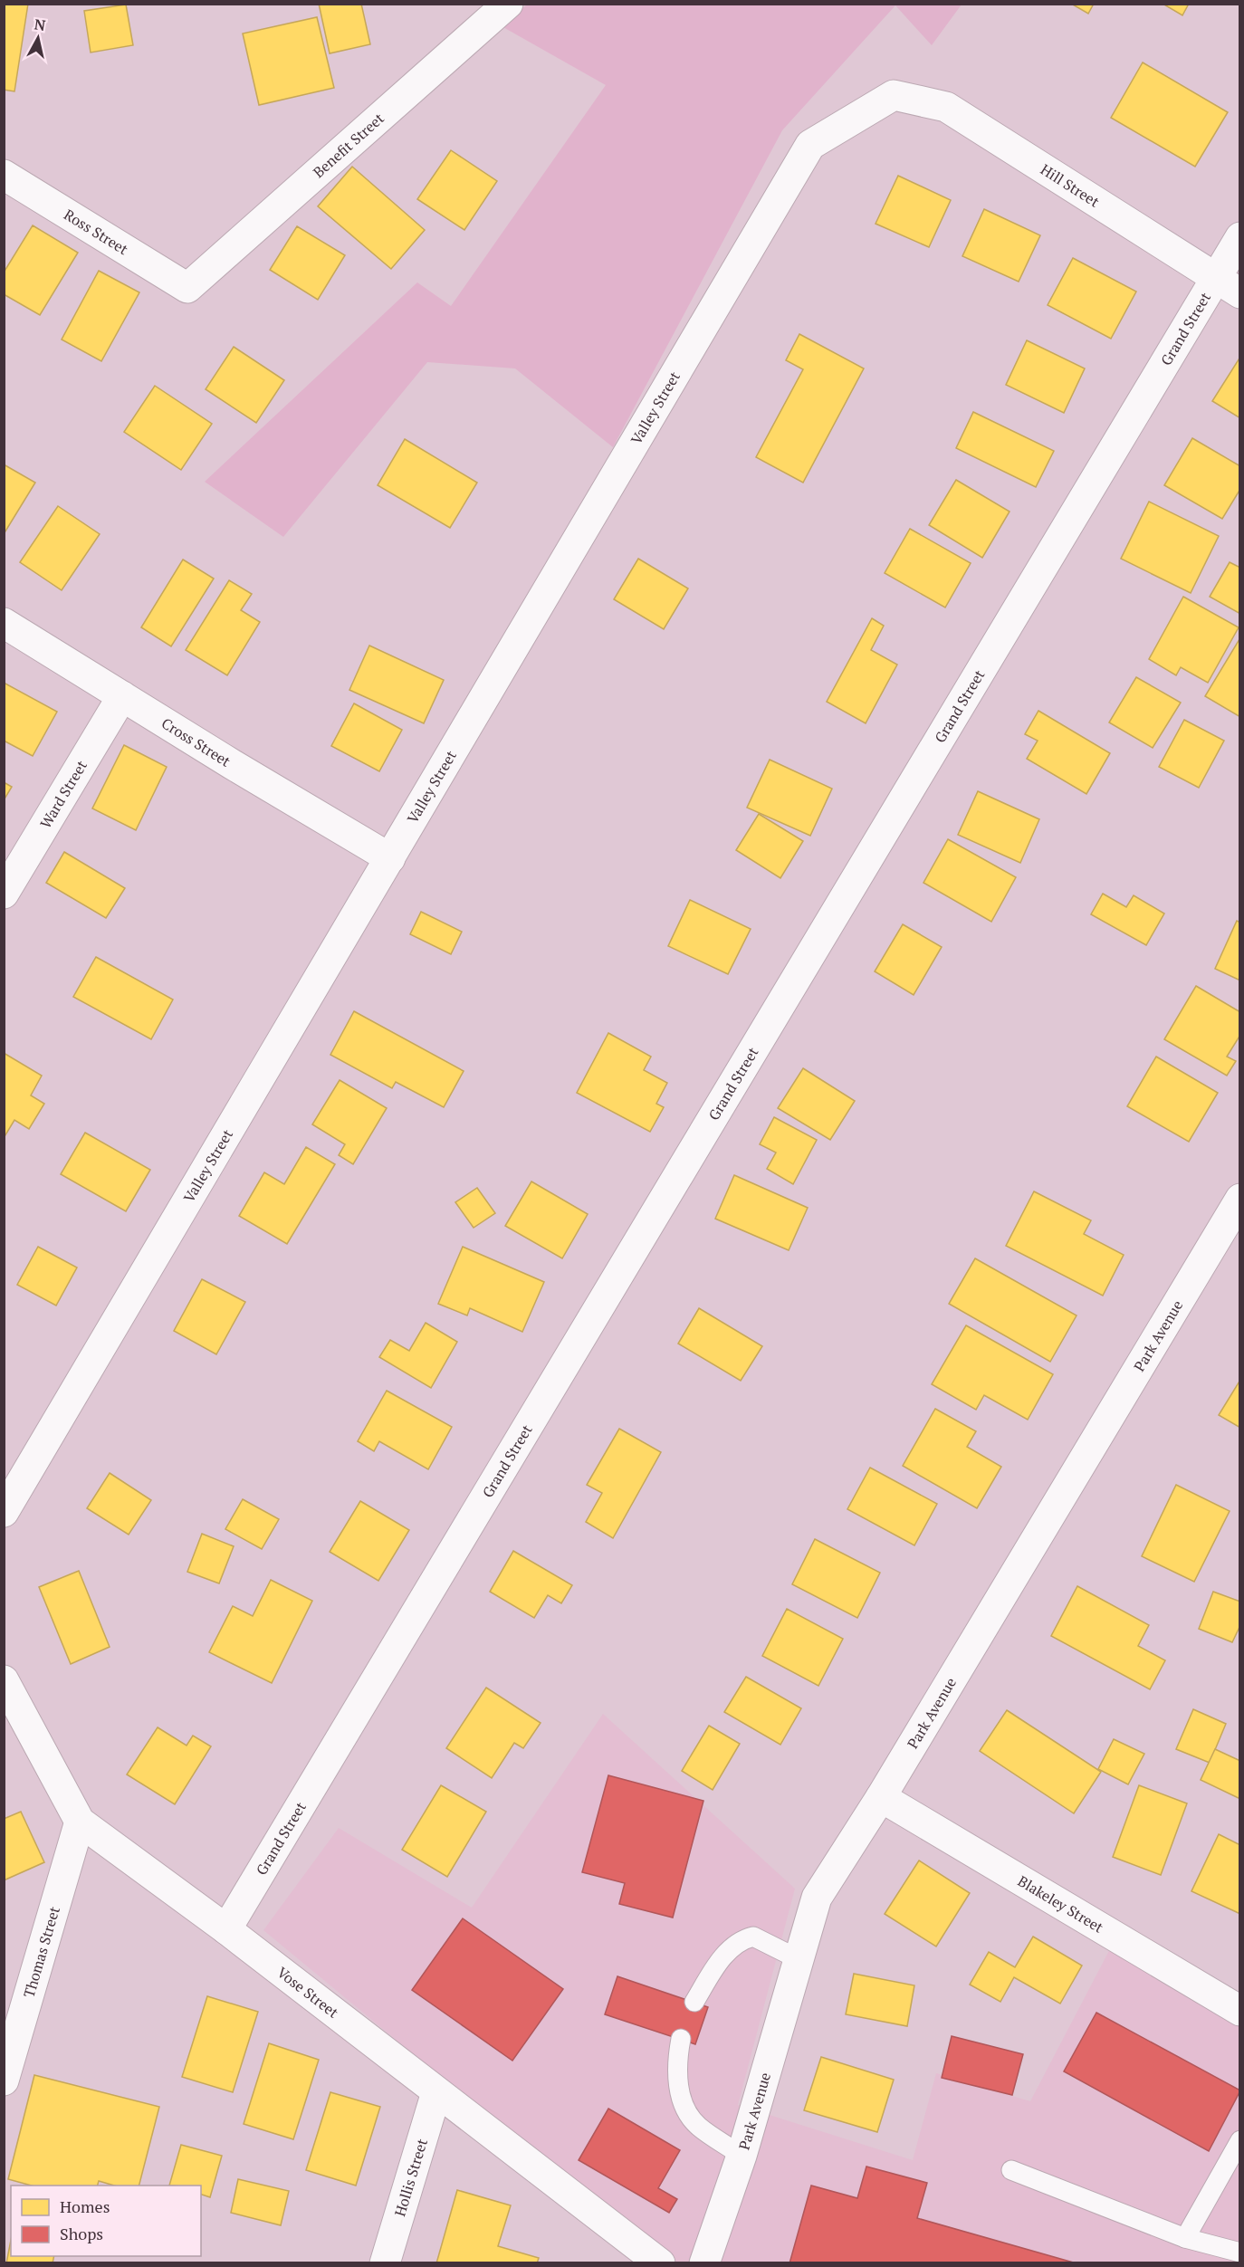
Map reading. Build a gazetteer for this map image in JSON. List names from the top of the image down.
{
  "streets": {
    "street": [
      "Benefit Street",
      "Hill Street",
      "Ross Street",
      "Grand Street",
      "Valley Street",
      "Cross Street",
      "Ward Street",
      "Park Avenue",
      "Blakeley Street",
      "Thomas Street",
      "Vose Street",
      "Hollis Street"
    ]
  },
  "crossings": [
    ["Benefit Street", "Ross Street"],
    ["Hill Street", "Grand Street"],
    ["Hill Street", "Valley Street"],
    ["Grand Street", "Vose Street"],
    ["Valley Street", "Cross Street"],
    ["Cross Street", "Ward Street"],
    ["Park Avenue", "Blakeley Street"],
    ["Thomas Street", "Vose Street"],
    ["Vose Street", "Hollis Street"]
  ],
  "legend": ["Homes", "Shops"],
  "north": "top"
}
